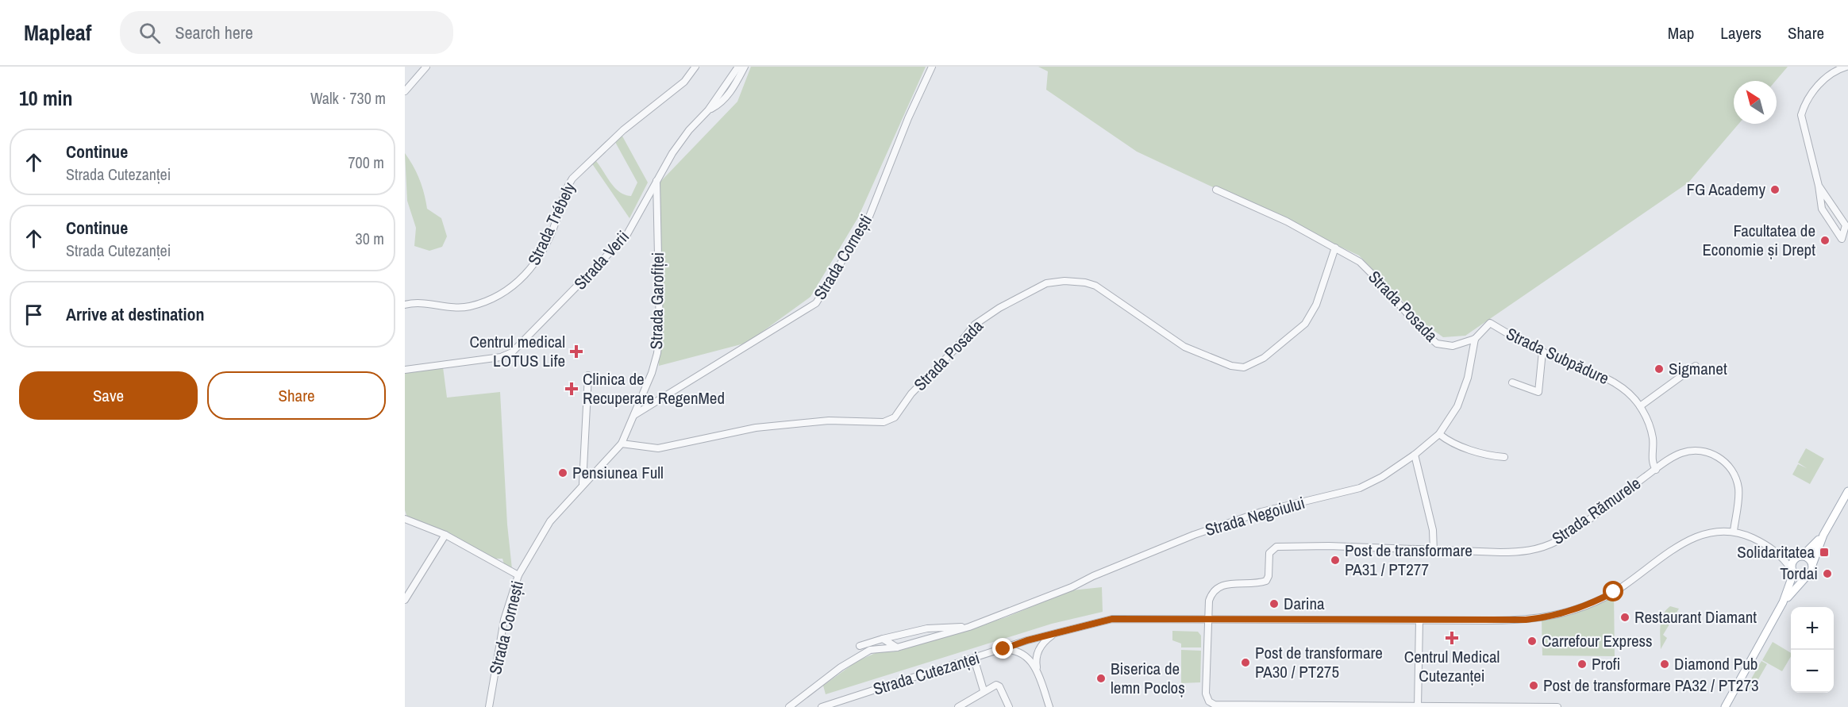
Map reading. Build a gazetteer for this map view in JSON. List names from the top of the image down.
{
  "streets": {
    "street": [
      "Strada Trébely",
      "Strada Cornești",
      "Strada Verii",
      "Strada Garofiței",
      "Strada Posada",
      "Strada Subpădure",
      "Strada Rămurele",
      "Strada Negoiului",
      "Strada Cutezanței"
    ]
  },
  "crossings": [
    ["Strada Cornești", "Strada Garofiței"],
    ["Strada Cornești", "Strada Posada"],
    ["Strada Verii", "Strada Garofiței"],
    ["Strada Posada", "Strada Subpădure"],
    ["Strada Posada", "Strada Negoiului"],
    ["Strada Subpădure", "Strada Rămurele"],
    ["Strada Subpădure", "Strada Negoiului"],
    ["Strada Rămurele", "Strada Cutezanței"]
  ],
  "places": {
    "other": [
      "FG Academy",
      "Facultatea de Economie și Drept",
      "Sigmanet",
      "Pensiunea Full",
      "Post de transformare PA31 / PT277",
      "Tordai",
      "Darina",
      "Restaurant Diamant",
      "Carrefour Express",
      "Post de transformare PA30 / PT275",
      "Profi",
      "Diamond Pub",
      "Biserica de lemn Pocloș",
      "Post de transformare PA32 / PT273"
    ],
    "health": ["Centrul medical LOTUS Life", "Clinica de Recuperare RegenMed", "Centrul Medical Cutezanței"],
    "transit": ["Solidaritatea"]
  },
  "north": "top left",
  "page": {
    "header": "Mapleaf",
    "search": "Search here",
    "nav": ["Map", "Layers", "Share"],
    "heading": ["10 min", "Walk · 730 m"],
    "list": [
      ["Continue", "Strada Cutezanței", "700 m"],
      ["Continue", "Strada Cutezanței", "30 m"],
      "Arrive at destination"
    ],
    "buttons": ["Save", "Share"],
    "map_buttons": ["+", "−"]
  }
}
